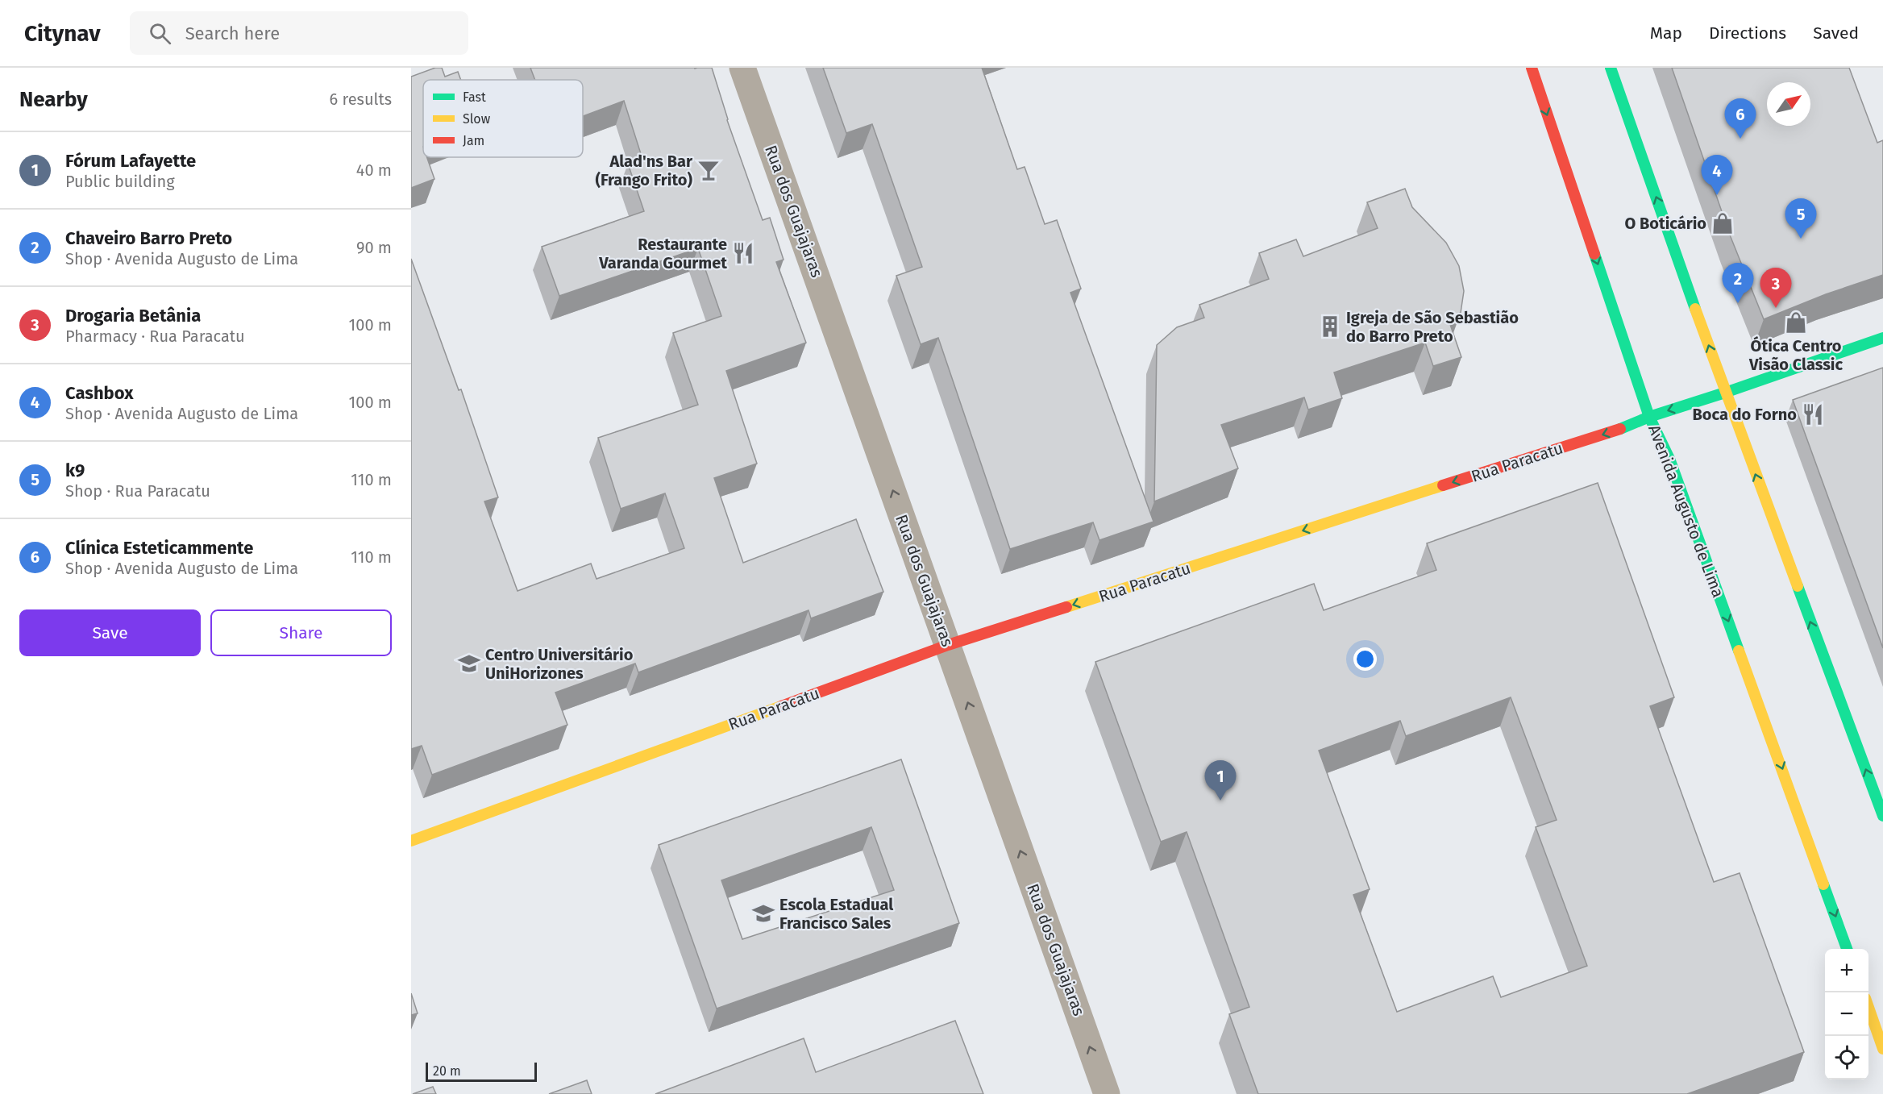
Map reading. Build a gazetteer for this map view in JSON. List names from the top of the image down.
{
  "streets": {
    "main road": ["Rua Paracatu", "Avenida Augusto de Lima"],
    "street": ["Rua dos Guajajaras"]
  },
  "crossings": [
    ["Rua dos Guajajaras", "Rua Paracatu"],
    ["Rua Paracatu", "Avenida Augusto de Lima"]
  ],
  "one_way": ["Rua dos Guajajaras", "Rua Paracatu"],
  "places": {
    "bar": ["Alad'ns Bar (Frango Frito)"],
    "shop": ["O Boticário", "Ótica Centro Visão Classic"],
    "restaurant": ["Restaurante Varanda Gourmet", "Boca do Forno"],
    "building": ["Igreja de São Sebastião do Barro Preto"],
    "school or university": ["Centro Universitário UniHorizones", "Escola Estadual Francisco Sales"]
  },
  "legend": ["Fast", "Slow", "Jam"],
  "scale_bar": "20 m",
  "north": "top right",
  "page": {
    "header": "Citynav",
    "search": "Search here",
    "nav": ["Map", "Directions", "Saved"],
    "heading": ["Nearby", "6 results"],
    "pins": [
      "6",
      "4",
      "5",
      "2",
      "3",
      "1"
    ],
    "list": [
      {
        "mark": "1",
        "name": "Fórum Lafayette",
        "note": "Public building",
        "value": "40 m"
      },
      {
        "mark": "2",
        "name": "Chaveiro Barro Preto",
        "note": "Shop · Avenida Augusto de Lima",
        "value": "90 m"
      },
      {
        "mark": "3",
        "name": "Drogaria Betânia",
        "note": "Pharmacy · Rua Paracatu",
        "value": "100 m"
      },
      {
        "mark": "4",
        "name": "Cashbox",
        "note": "Shop · Avenida Augusto de Lima",
        "value": "100 m"
      },
      {
        "mark": "5",
        "name": "k9",
        "note": "Shop · Rua Paracatu",
        "value": "110 m"
      },
      {
        "mark": "6",
        "name": "Clínica Esteticammente",
        "note": "Shop · Avenida Augusto de Lima",
        "value": "110 m"
      }
    ],
    "buttons": ["Save", "Share"],
    "map_buttons": ["+", "−"],
    "scale": "20 m"
  }
}
